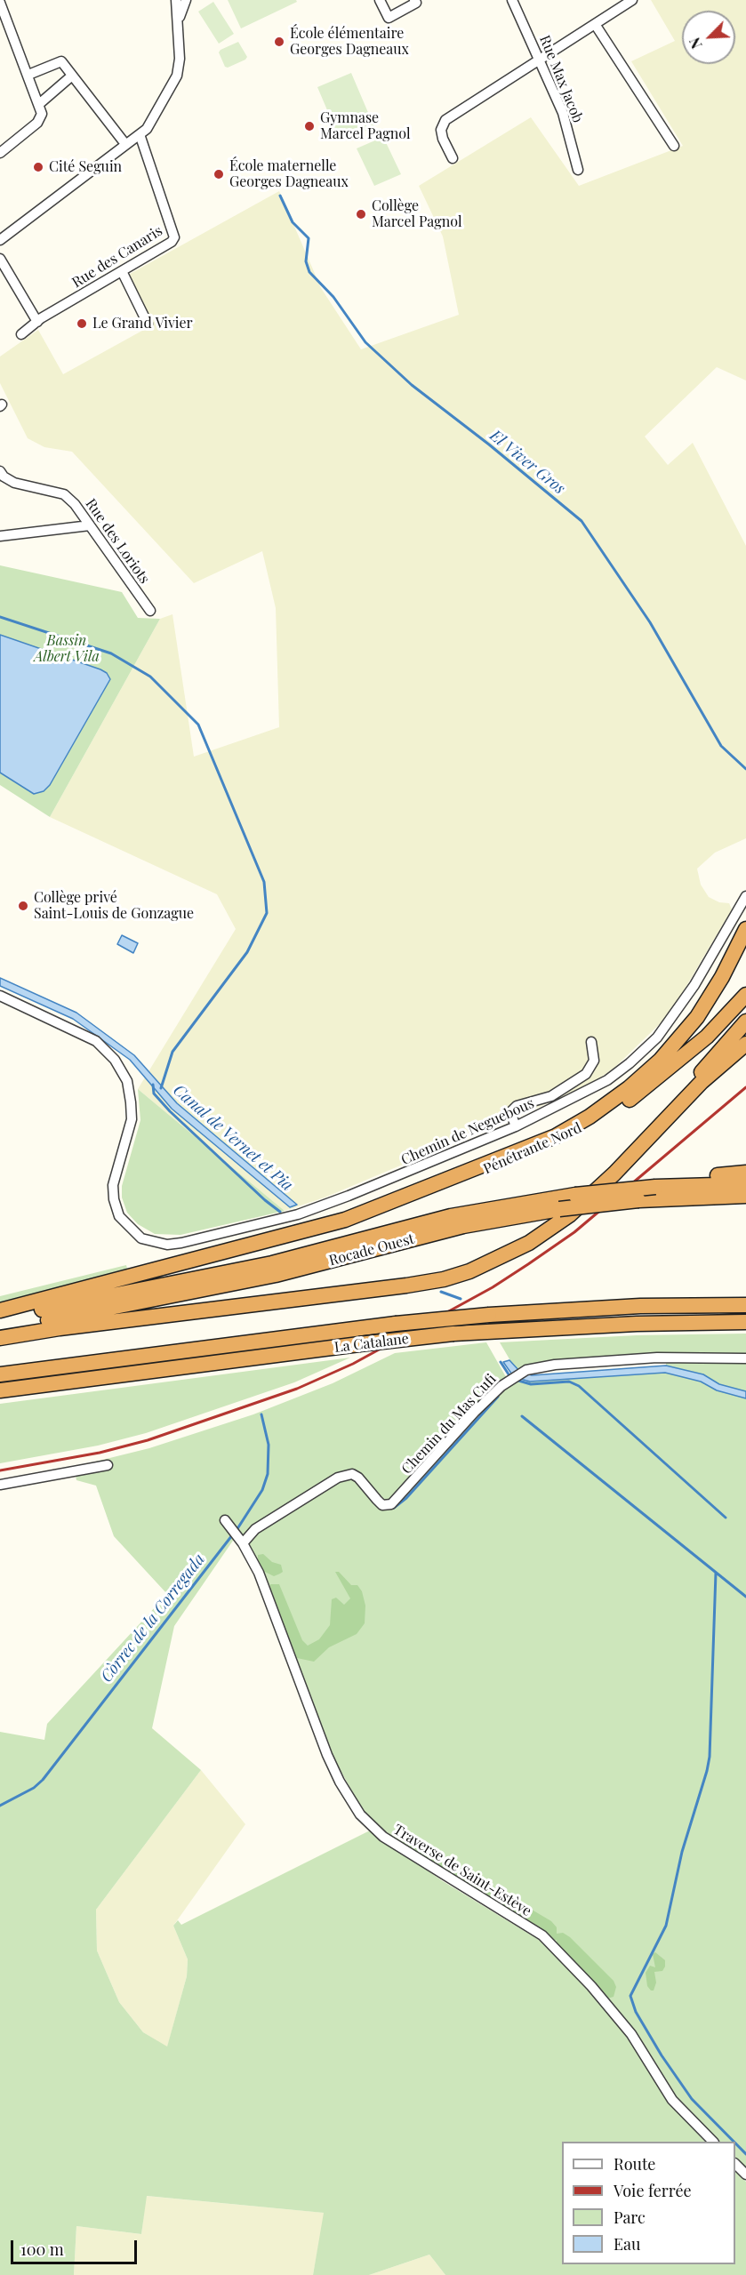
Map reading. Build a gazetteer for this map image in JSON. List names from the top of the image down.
{
  "streets": {
    "highway": ["Pénétrante Nord", "Rocade Ouest", "La Catalane"],
    "street": [
      "Rue Max Jacob",
      "Rue des Canaris",
      "Rue des Loriots",
      "Chemin de Neguebous",
      "Chemin du Mas Cufi",
      "Traverse de Saint-Estève"
    ]
  },
  "crossings": [
    ["Chemin du Mas Cufi", "Traverse de Saint-Estève"]
  ],
  "water": ["El Viver Gros", "Canal de Vernet et Pia", "Còrrec de la Corregada"],
  "parks": ["Bassin Albert Vila"],
  "places": [
    "École élémentaire Georges Dagneaux",
    "Gymnase Marcel Pagnol",
    "Cité Seguin",
    "École maternelle Georges Dagneaux",
    "Collège Marcel Pagnol",
    "Le Grand Vivier",
    "Collège privé Saint-Louis de Gonzague"
  ],
  "legend": [
    "Route",
    "Voie ferrée",
    "Parc",
    "Eau"
  ],
  "scale_bar": "100 m",
  "north": "bottom left"
}
